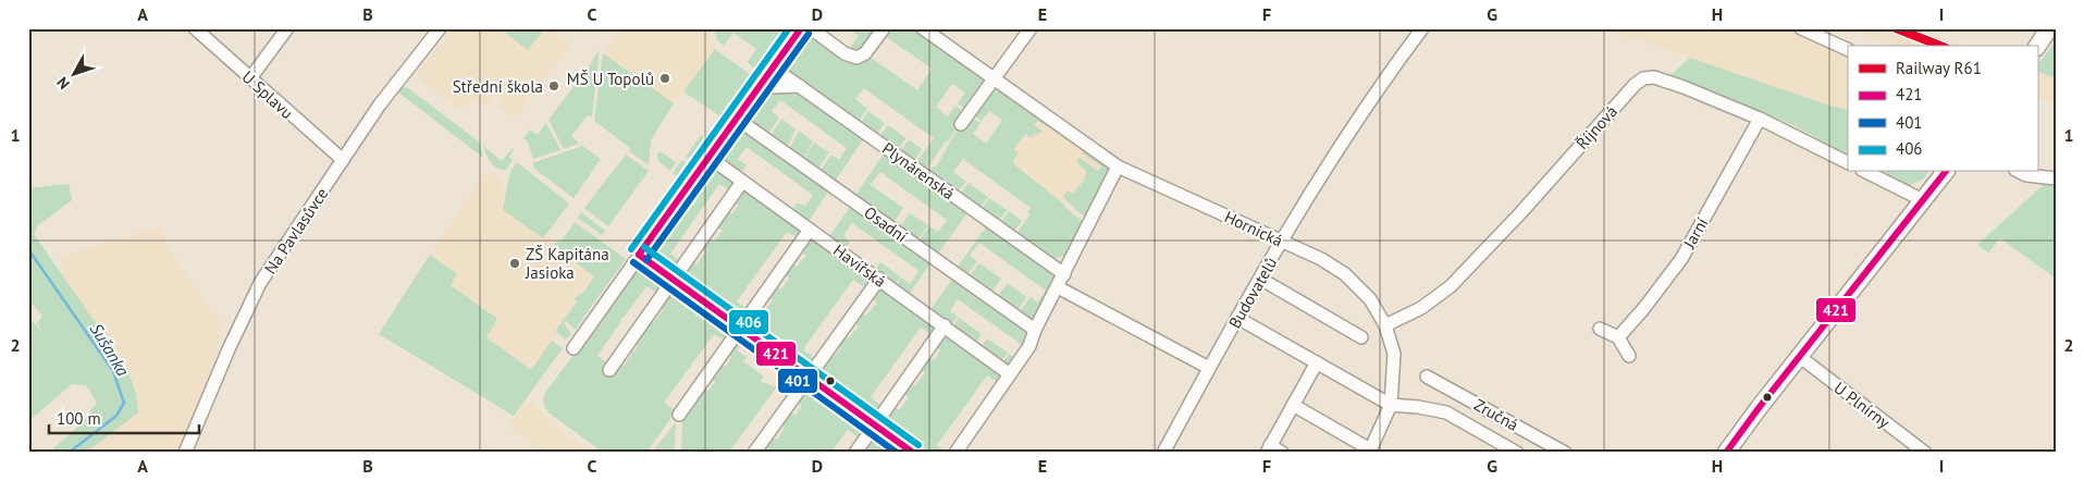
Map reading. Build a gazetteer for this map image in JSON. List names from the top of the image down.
{
  "streets": {
    "street": [
      "U Splavu",
      "Říjnová",
      "Plynárenská",
      "Osadní",
      "Hornická",
      "Na Pavlasůvce",
      "Jarní",
      "Havířská",
      "Budovatelů",
      "U Plnírny",
      "Zručná"
    ]
  },
  "crossings": [
    ["U Splavu", "Na Pavlasůvce"],
    ["Říjnová", "Hornická"],
    ["Říjnová", "Jarní"],
    ["Hornická", "Budovatelů"],
    ["Hornická", "Zručná"]
  ],
  "water": ["Sušanka"],
  "places": ["MŠ U Topolů", "Střední škola", "ZŠ Kapitána Jasioka"],
  "lines": [
    "rail line R61",
    "transit line 421",
    "transit line 406",
    "transit line 401"
  ],
  "legend": [
    "Railway R61",
    "421",
    "401",
    "406"
  ],
  "scale_bar": "100 m",
  "north": "bottom left",
  "grid": {
    "columns": [
      "A",
      "B",
      "C",
      "D",
      "E",
      "F",
      "G",
      "H",
      "I"
    ],
    "rows": ["1", "2"]
  }
}
